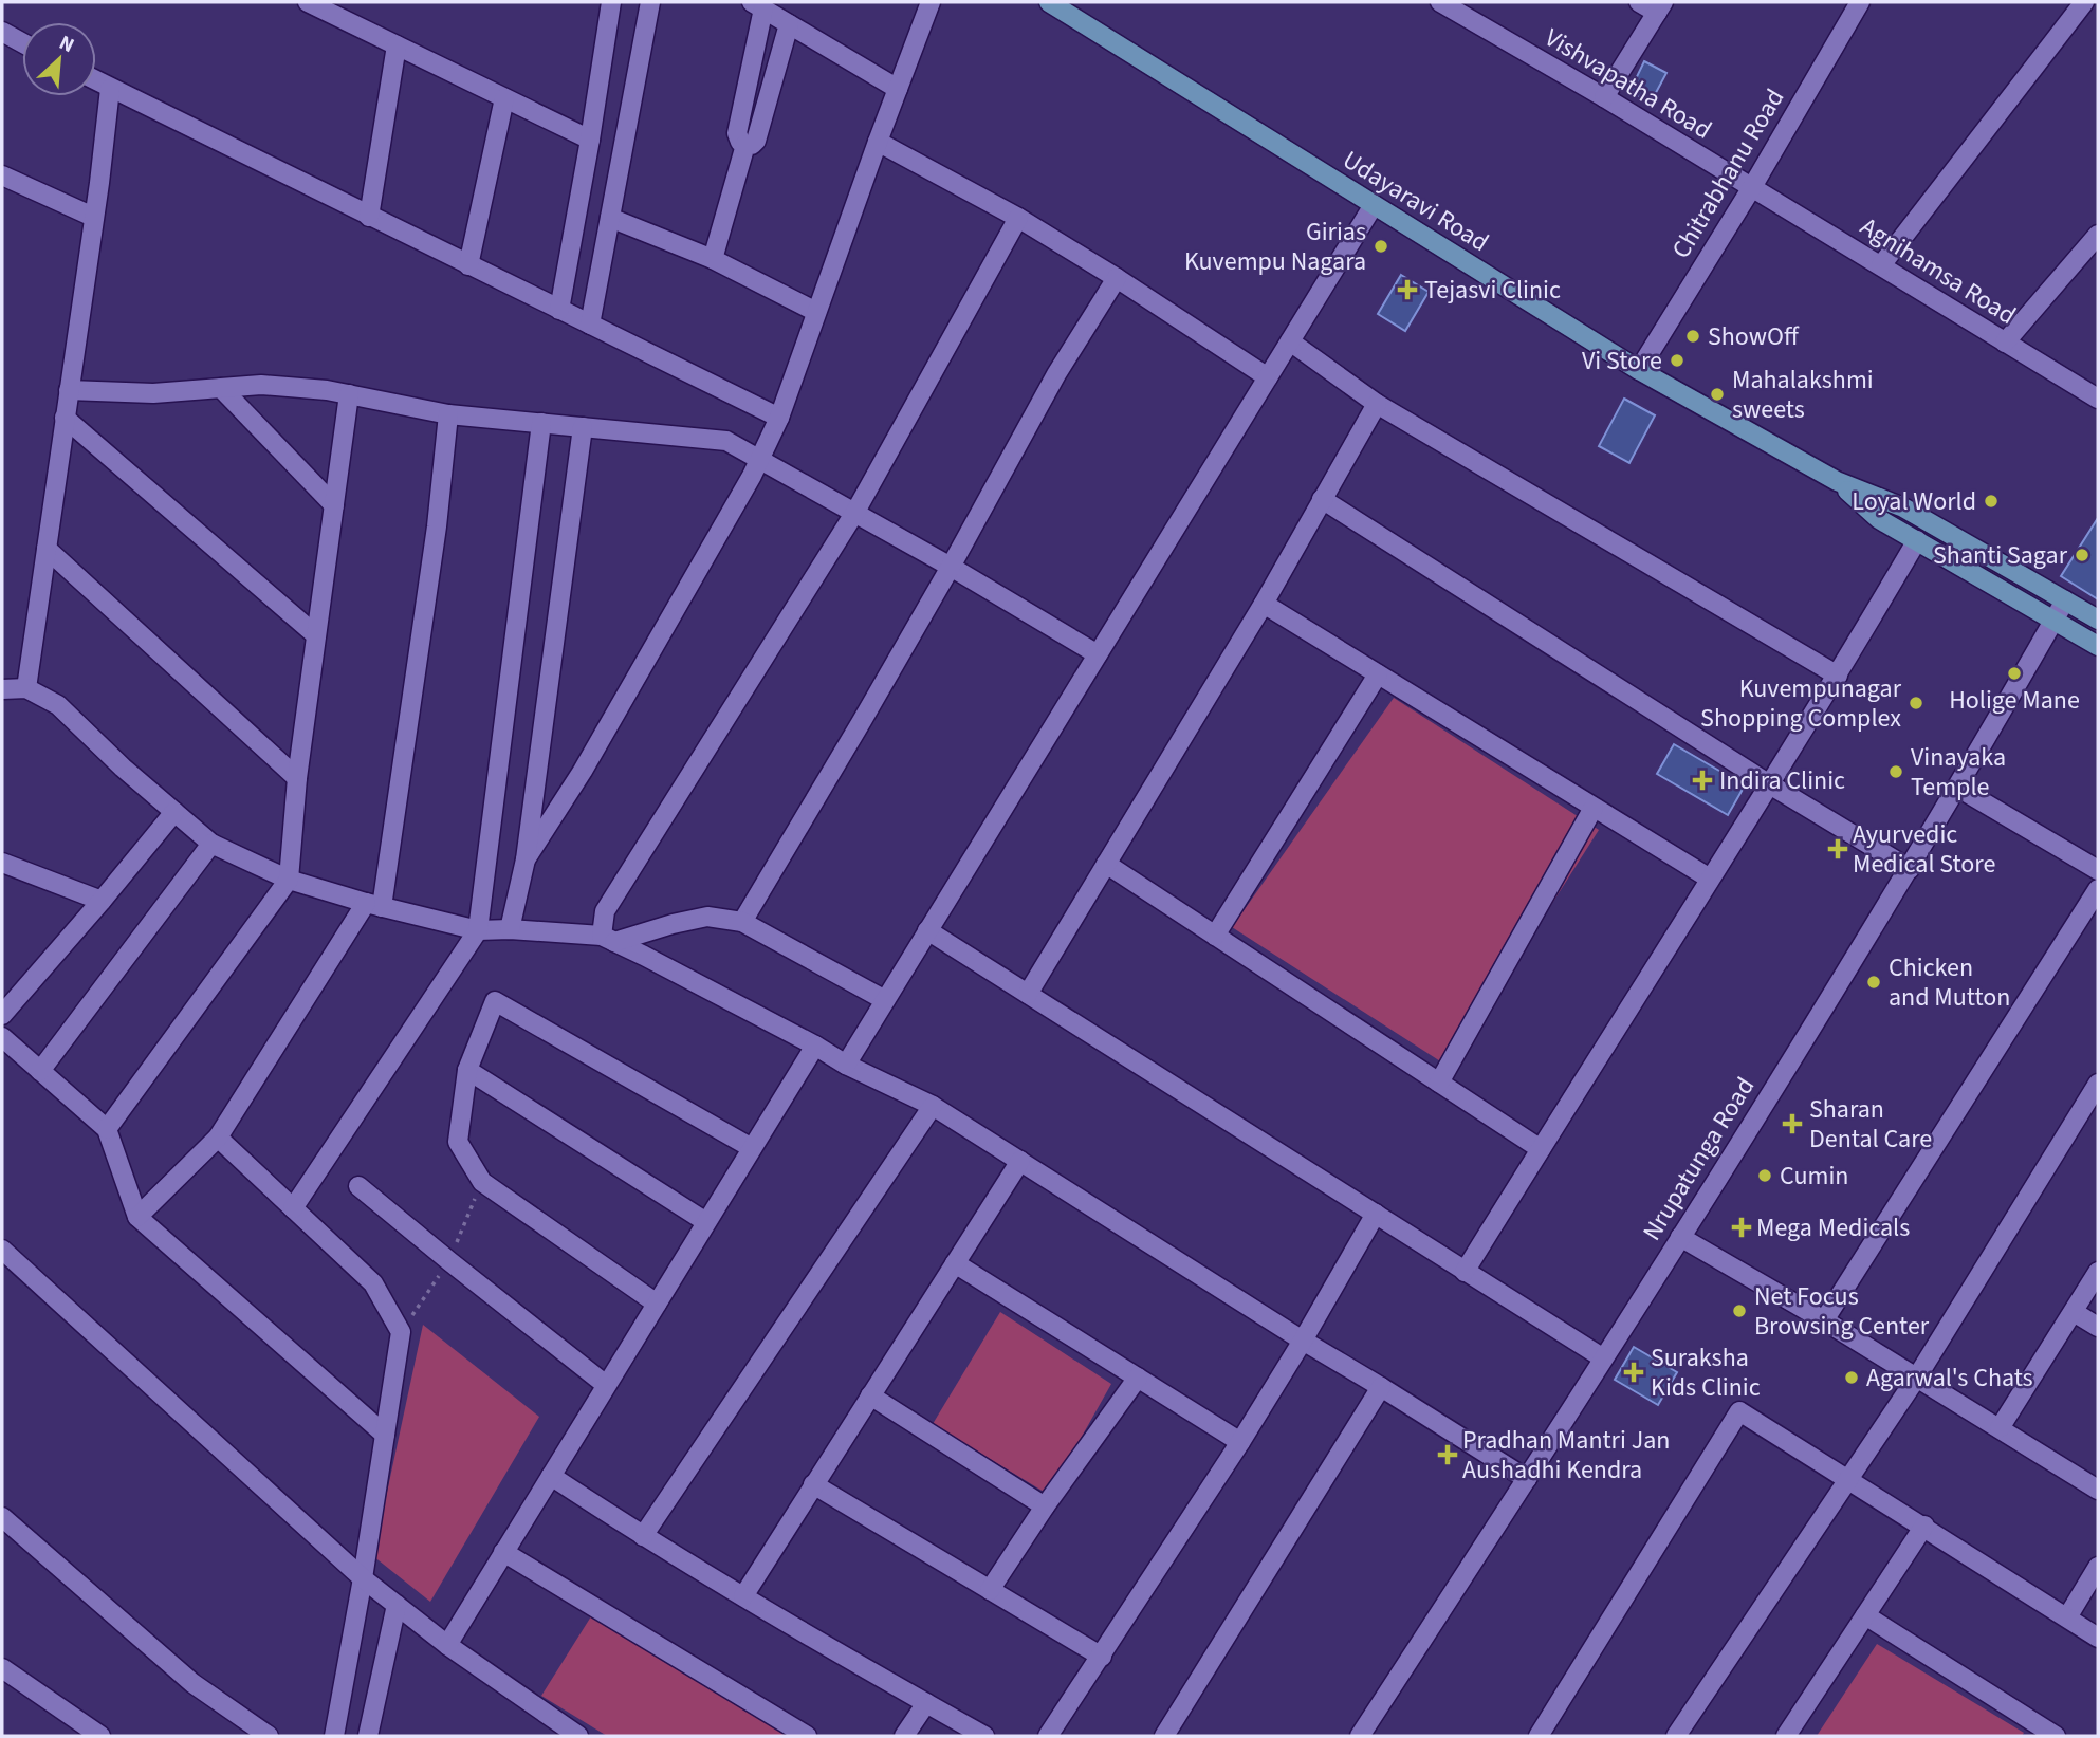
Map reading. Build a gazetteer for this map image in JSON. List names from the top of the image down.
{
  "streets": {
    "street": [
      "Vishvapatha Road",
      "Chitrabhanu Road",
      "Udayaravi Road",
      "Agnihamsa Road",
      "Nrupatunga Road"
    ]
  },
  "crossings": [
    ["Vishvapatha Road", "Chitrabhanu Road"],
    ["Vishvapatha Road", "Agnihamsa Road"],
    ["Chitrabhanu Road", "Udayaravi Road"],
    ["Chitrabhanu Road", "Agnihamsa Road"],
    ["Udayaravi Road", "Nrupatunga Road"]
  ],
  "places": {
    "other": [
      "Girias Kuvempu Nagara",
      "ShowOff",
      "Vi Store",
      "Mahalakshmi sweets",
      "Loyal World",
      "Shanti Sagar",
      "Holige Mane",
      "Kuvempunagar Shopping Complex",
      "Vinayaka Temple",
      "Chicken and Mutton",
      "Cumin",
      "Net Focus Browsing Center",
      "Agarwal's Chats"
    ],
    "health": [
      "Tejasvi Clinic",
      "Indira Clinic",
      "Ayurvedic Medical Store",
      "Sharan Dental Care",
      "Mega Medicals",
      "Suraksha Kids Clinic",
      "Pradhan Mantri Jan Aushadhi Kendra"
    ]
  },
  "north": "top right"
}
